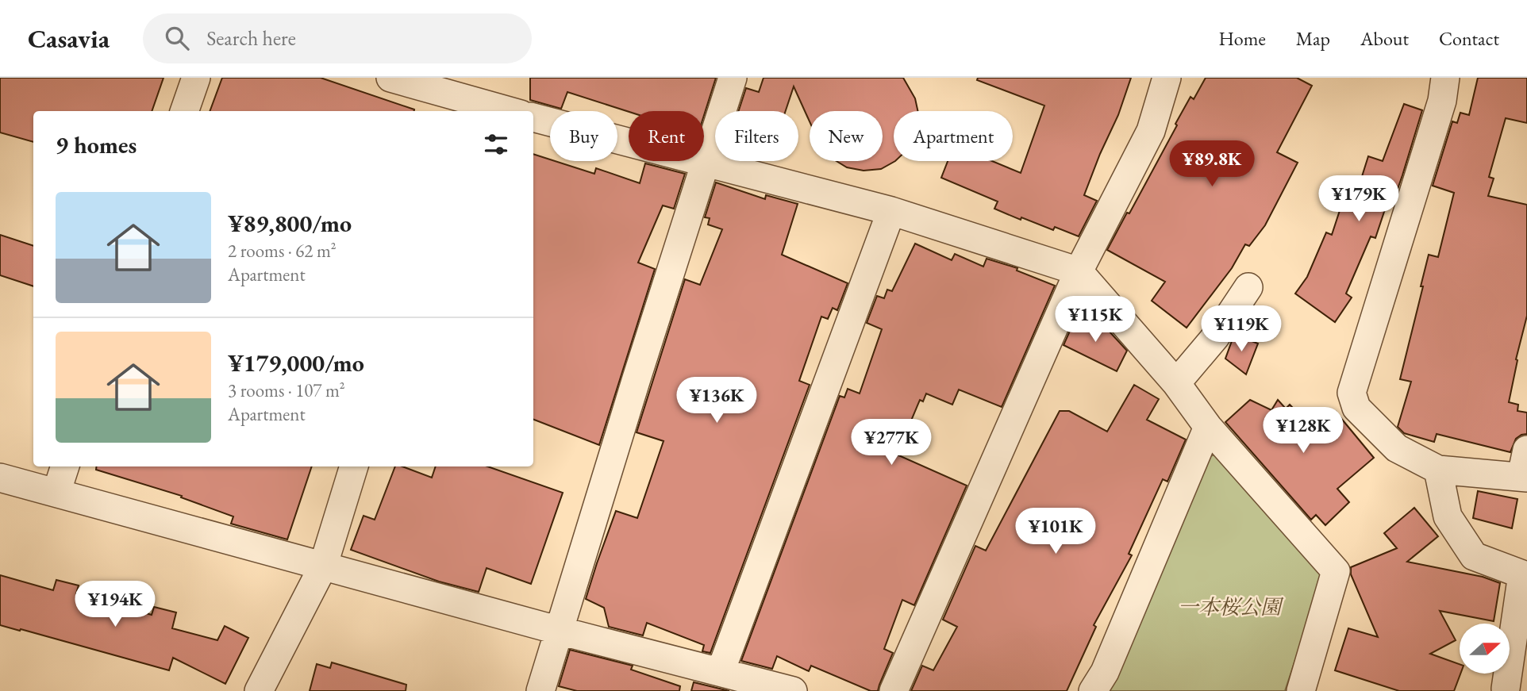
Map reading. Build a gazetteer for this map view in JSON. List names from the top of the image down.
{
  "parks": ["一本桜公園"],
  "north": "right",
  "page": {
    "header": "Casavia",
    "search": "Search here",
    "nav": [
      "Home",
      "Map",
      "About",
      "Contact"
    ],
    "chip": [
      "Buy",
      "Rent",
      "Filters",
      "New",
      "Apartment"
    ],
    "heading": "9 homes",
    "price": [
      "¥89.8K",
      "¥179K",
      "¥115K",
      "¥119K",
      "¥136K",
      "¥128K",
      "¥277K",
      "¥101K",
      "¥194K"
    ],
    "list": [
      {
        "name": "¥89,800/mo",
        "note": "2 rooms · 62 m² · Apartment"
      },
      {
        "name": "¥179,000/mo",
        "note": "3 rooms · 107 m² · Apartment"
      }
    ]
  }
}
